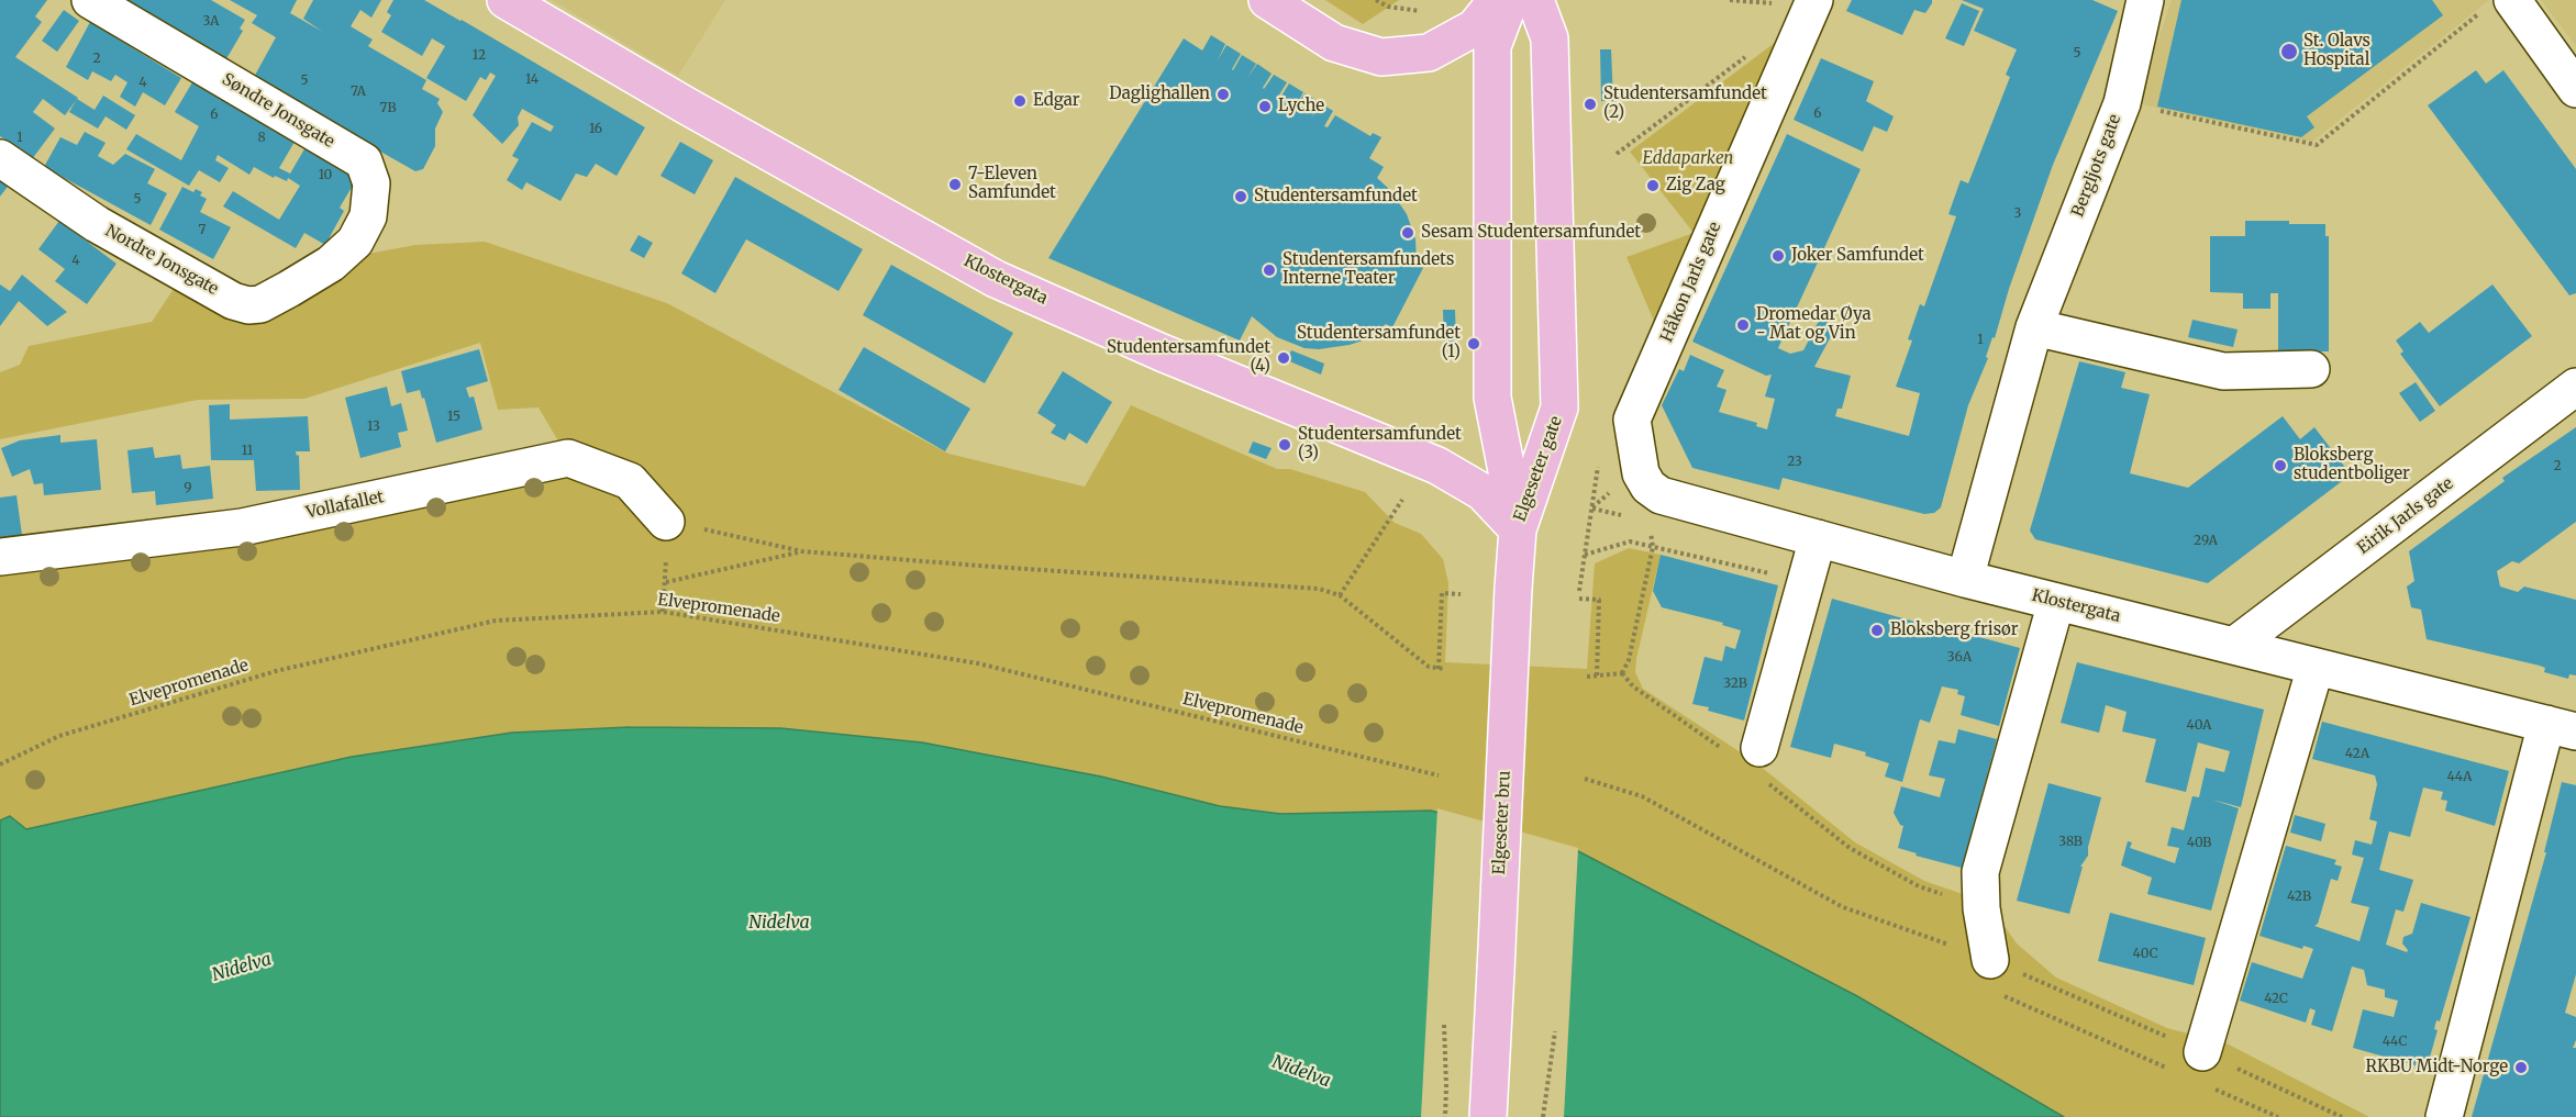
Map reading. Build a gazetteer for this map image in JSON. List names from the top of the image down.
{
  "streets": {
    "main road": ["Klostergata", "Elgeseter gate", "Elgeseter bru"],
    "street": [
      "Søndre Jonsgate",
      "Bergljots gate",
      "Nordre Jonsgate",
      "Håkon Jarls gate",
      "Vollafallet",
      "Eirik Jarls gate"
    ],
    "path": ["Elvepromenade"]
  },
  "crossings": [
    ["Søndre Jonsgate", "Nordre Jonsgate"],
    ["Bergljots gate", "Klostergata"],
    ["Klostergata", "Håkon Jarls gate"],
    ["Klostergata", "Elgeseter gate"],
    ["Klostergata", "Eirik Jarls gate"],
    ["Klostergata", "Elgeseter bru"],
    ["Elgeseter gate", "Elgeseter bru"]
  ],
  "water": ["Nidelva"],
  "parks": ["Eddaparken"],
  "places": [
    "St. Olavs Hospital",
    "Daglighallen",
    "Edgar",
    "Studentersamfundet (2)",
    "Lyche",
    "7-Eleven Samfundet",
    "Zig Zag",
    "Studentersamfundet",
    "Sesam Studentersamfundet",
    "Joker Samfundet",
    "Studentersamfundets Interne Teater",
    "Dromedar Øya - Mat og Vin",
    "Studentersamfundet (1)",
    "Studentersamfundet (4)",
    "Studentersamfundet (3)",
    "Bloksberg studentboliger",
    "Bloksberg frisør",
    "RKBU Midt-Norge"
  ],
  "house_numbers": [
    "3A",
    "5",
    "12",
    "2",
    "14",
    "5",
    "4",
    "7A",
    "7B",
    "6",
    "6",
    "16",
    "1",
    "8",
    "10",
    "5",
    "3",
    "7",
    "4",
    "1",
    "15",
    "13",
    "11",
    "23",
    "2",
    "9",
    "29A",
    "36A",
    "32B",
    "40A",
    "42A",
    "44A",
    "38B",
    "40B",
    "42B",
    "40C",
    "42C",
    "44C"
  ]
}
